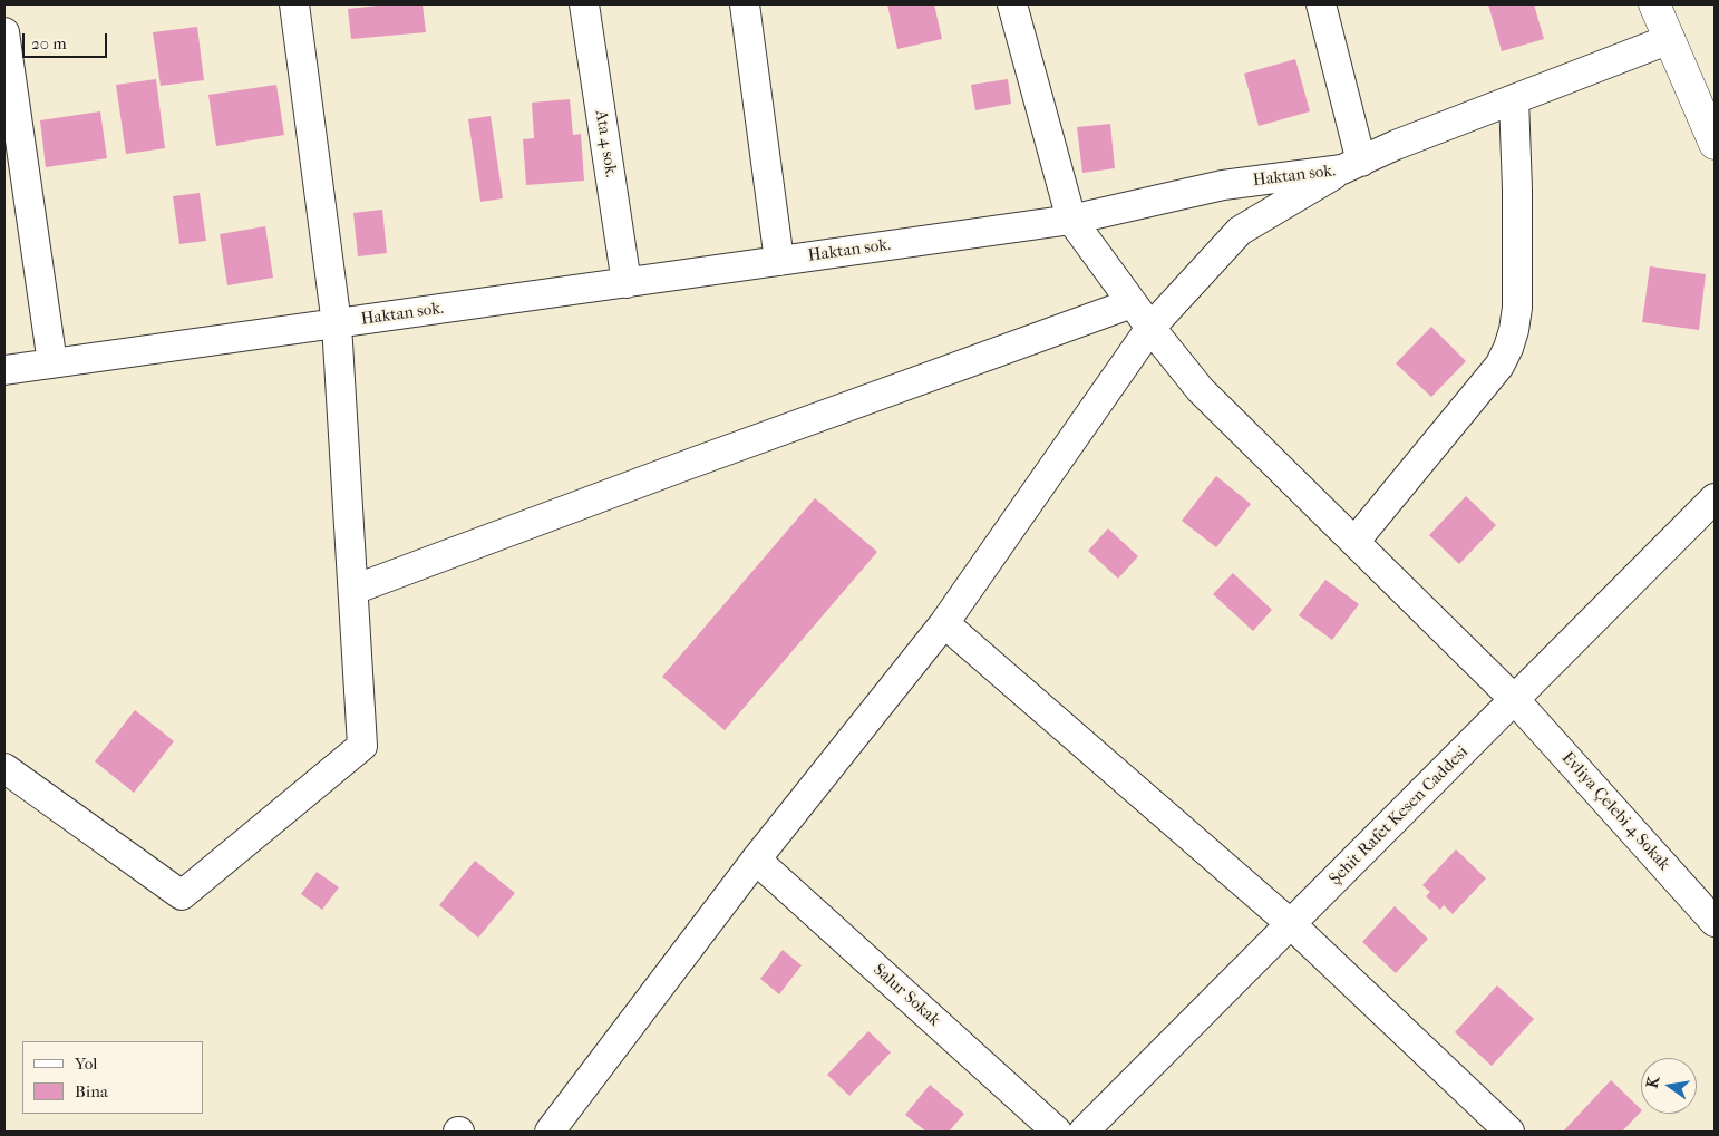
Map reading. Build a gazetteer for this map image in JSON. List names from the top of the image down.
{
  "streets": {
    "street": [
      "Ata 4 sok.",
      "Haktan sok.",
      "Evliya Çelebi 4 Sokak",
      "Şehit Rafet Kesen Caddesi",
      "Salur Sokak"
    ]
  },
  "crossings": [
    ["Ata 4 sok.", "Haktan sok."],
    ["Haktan sok.", "Evliya Çelebi 4 Sokak"],
    ["Evliya Çelebi 4 Sokak", "Şehit Rafet Kesen Caddesi"]
  ],
  "legend": ["Yol", "Bina"],
  "scale_bar": "20 m",
  "north": "left"
}
